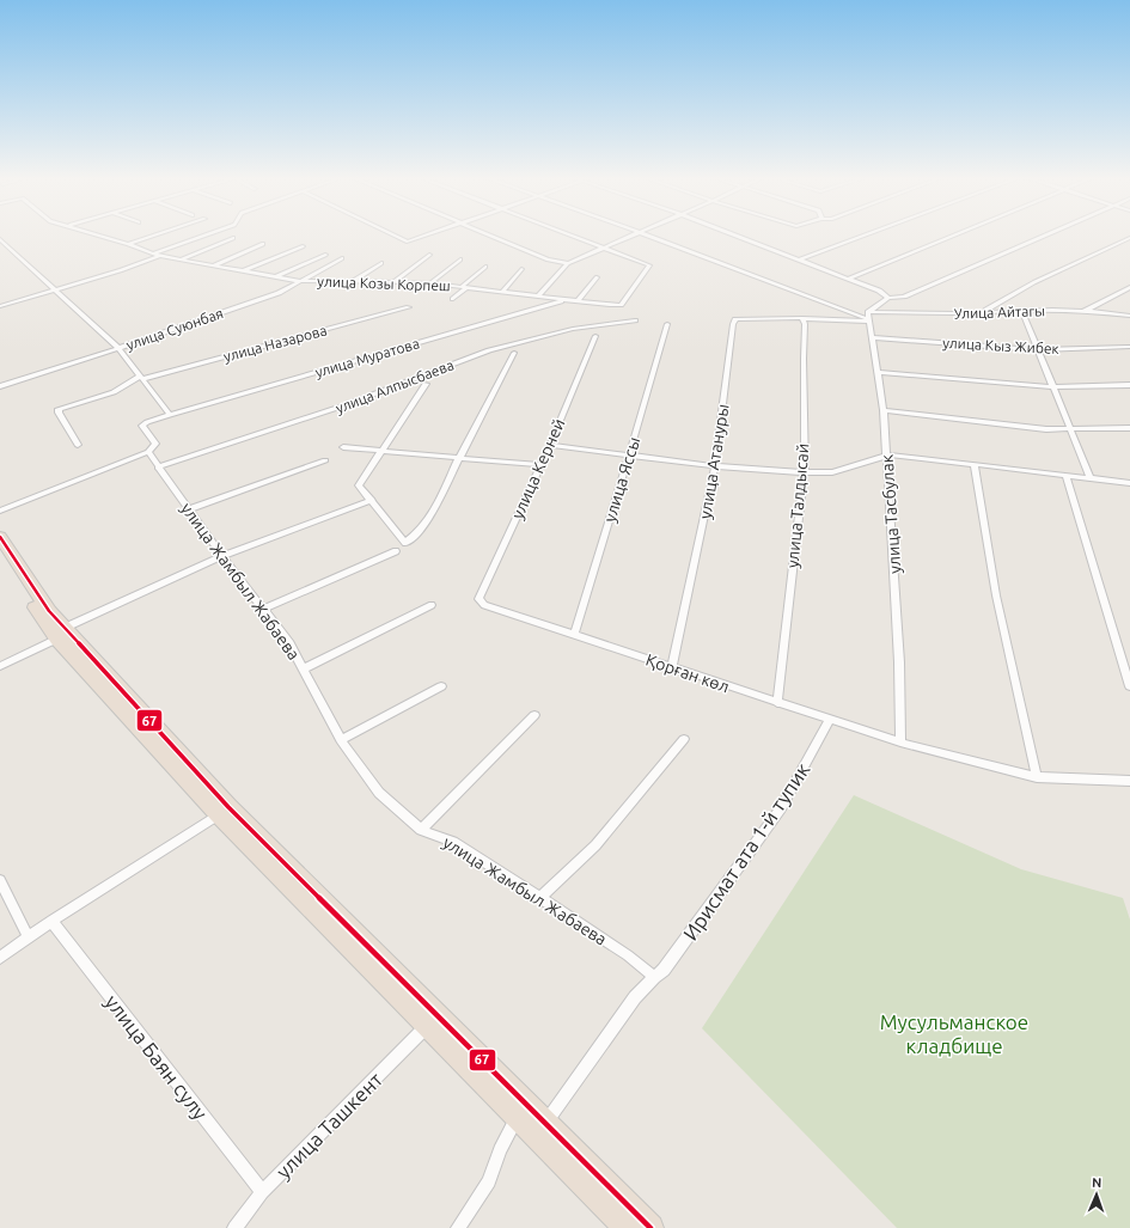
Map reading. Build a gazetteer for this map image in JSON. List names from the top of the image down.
{
  "streets": {
    "street": [
      "улица Козы Корпеш",
      "Улица Айтагы",
      "улица Суюнбая",
      "улица Назарова",
      "улица Кыз Жибек",
      "улица Муратова",
      "улица Алпысбаева",
      "улица Атануры",
      "улица Керней",
      "улица Яссы",
      "улица Талдысай",
      "улица Тасбулак",
      "улица Жамбыл Жабаева",
      "Қорған көл",
      "Ирисмат ата 1-й тупик",
      "улица Баян сулу",
      "улица Ташкент"
    ]
  },
  "crossings": [
    ["улица Козы Корпеш", "улица Суюнбая"],
    ["улица Козы Корпеш", "улица Муратова"],
    ["Улица Айтагы", "улица Тасбулак"],
    ["улица Кыз Жибек", "улица Тасбулак"],
    ["улица Алпысбаева", "улица Жамбыл Жабаева"],
    ["улица Атануры", "улица Талдысай"],
    ["улица Атануры", "Қорған көл"],
    ["улица Керней", "Қорған көл"],
    ["улица Яссы", "Қорған көл"],
    ["улица Талдысай", "Қорған көл"],
    ["улица Тасбулак", "Қорған көл"],
    ["улица Жамбыл Жабаева", "Ирисмат ата 1-й тупик"],
    ["Қорған көл", "Ирисмат ата 1-й тупик"],
    ["улица Баян сулу", "улица Ташкент"]
  ],
  "parks": ["Мусульманское кладбище"],
  "lines": ["transit line 67"],
  "north": "top"
}
